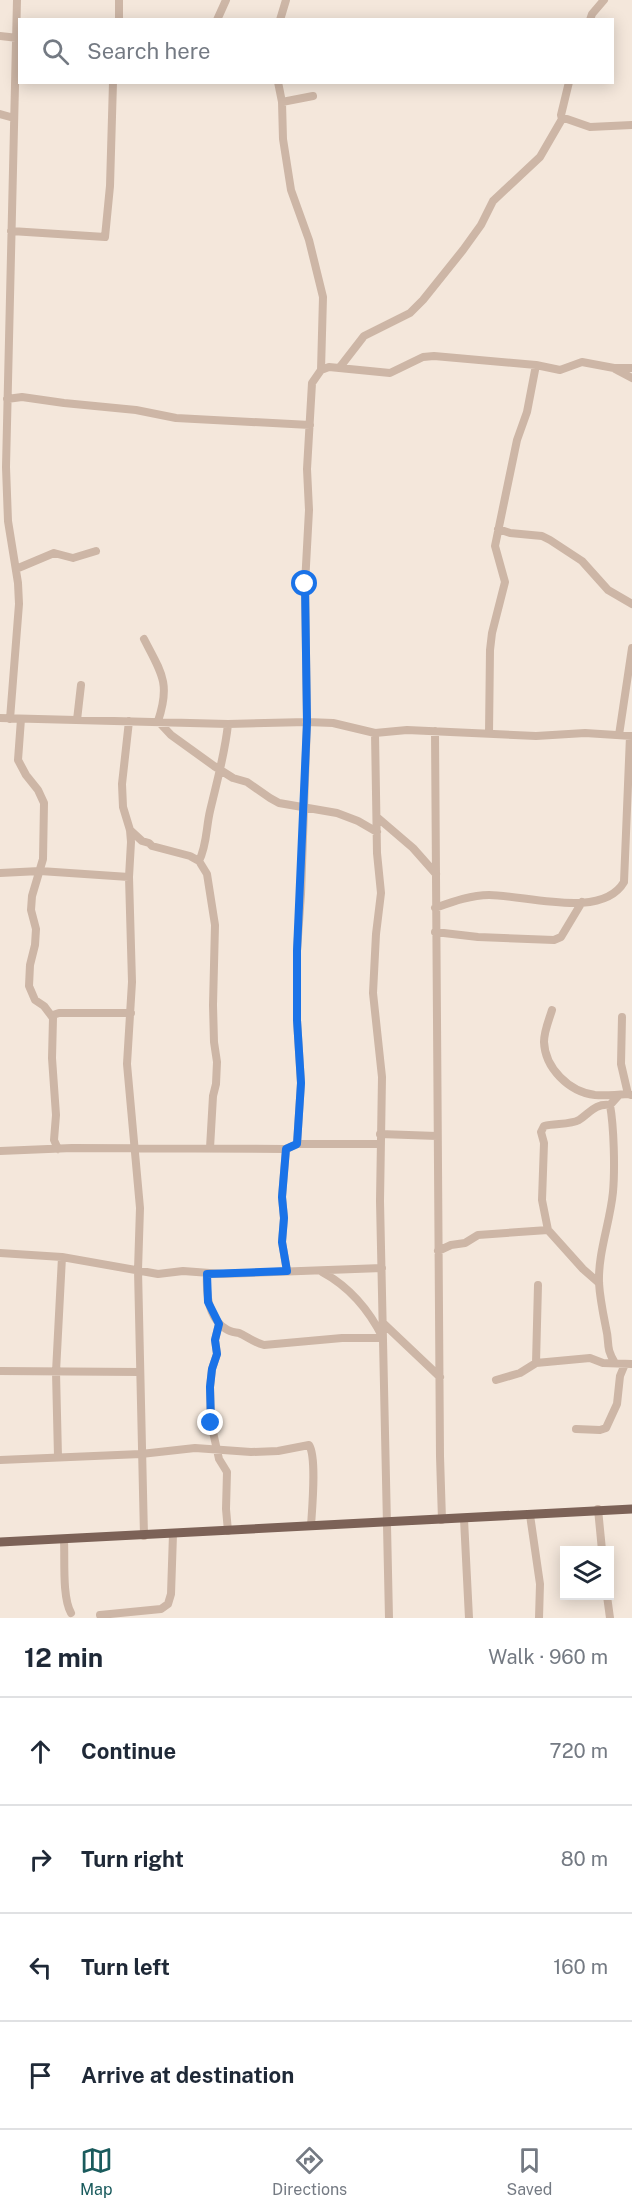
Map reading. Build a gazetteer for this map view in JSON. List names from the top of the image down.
{
  "page": {
    "search": "Search here",
    "heading": ["12 min", "Walk · 960 m"],
    "list": [
      ["Continue", "720 m"],
      ["Turn right", "80 m"],
      ["Turn left", "160 m"],
      "Arrive at destination"
    ],
    "nav": ["Map", "Directions", "Saved"]
  }
}
